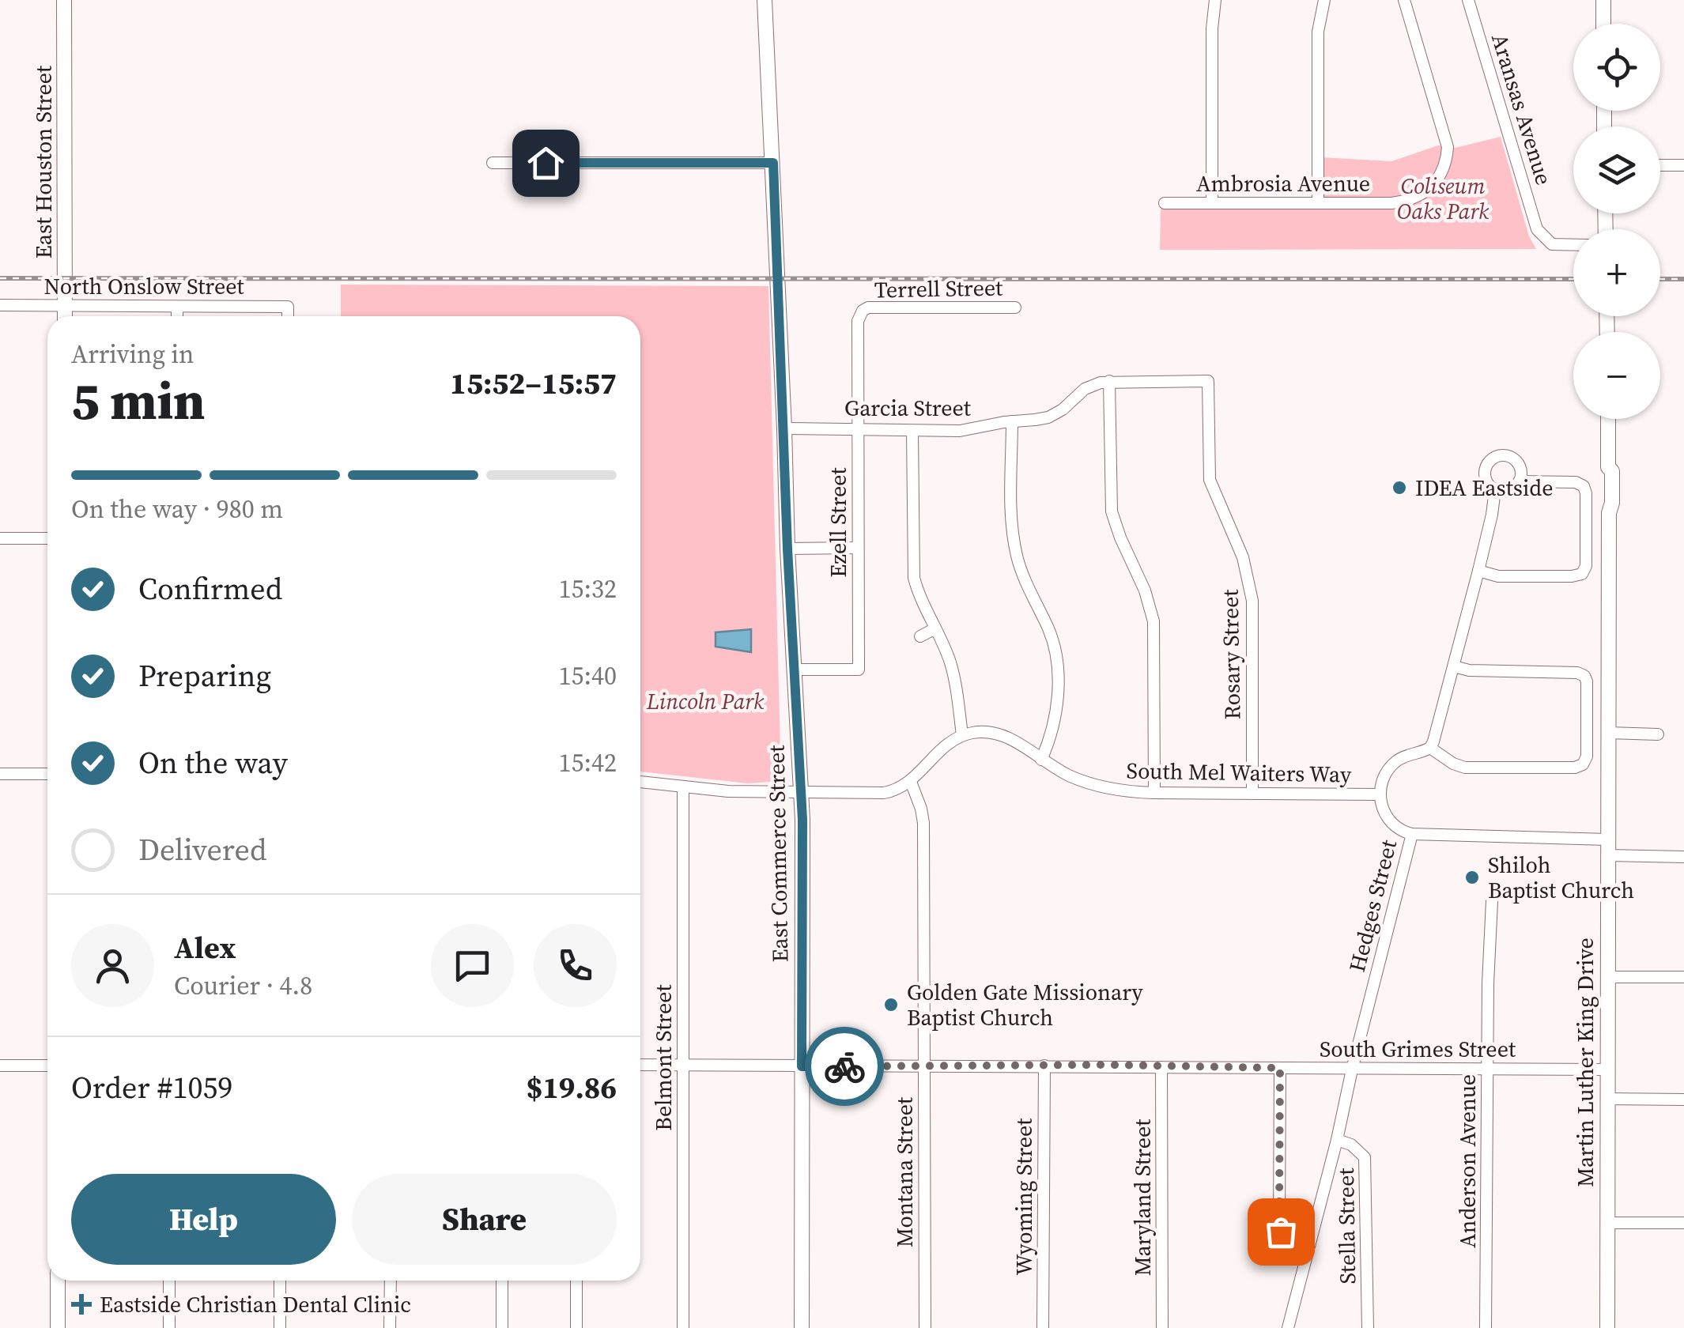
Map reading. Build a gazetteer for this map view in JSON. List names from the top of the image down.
{
  "streets": {
    "main road": ["East Houston Street", "East Commerce Street", "Martin Luther King Drive"],
    "street": [
      "Aransas Avenue",
      "Ambrosia Avenue",
      "North Onslow Street",
      "Terrell Street",
      "Garcia Street",
      "Ezell Street",
      "Rosary Street",
      "South Mel Waiters Way",
      "Hedges Street",
      "South Grimes Street",
      "Belmont Street",
      "Anderson Avenue",
      "Montana Street",
      "Wyoming Street",
      "Maryland Street",
      "Stella Street"
    ]
  },
  "crossings": [
    ["East Houston Street", "North Onslow Street"],
    ["Terrell Street", "Ezell Street"],
    ["Garcia Street", "Ezell Street"],
    ["Garcia Street", "Rosary Street"],
    ["Garcia Street", "East Commerce Street"],
    ["Ezell Street", "East Commerce Street"],
    ["Rosary Street", "South Mel Waiters Way"],
    ["South Mel Waiters Way", "Hedges Street"],
    ["East Commerce Street", "South Grimes Street"],
    ["Hedges Street", "South Grimes Street"],
    ["Hedges Street", "Stella Street"],
    ["South Grimes Street", "Belmont Street"],
    ["South Grimes Street", "Martin Luther King Drive"],
    ["South Grimes Street", "Anderson Avenue"],
    ["South Grimes Street", "Montana Street"],
    ["South Grimes Street", "Wyoming Street"],
    ["South Grimes Street", "Maryland Street"]
  ],
  "parks": ["Coliseum Oaks Park", "Lincoln Park"],
  "places": {
    "other": ["IDEA Eastside", "Shiloh Baptist Church", "Golden Gate Missionary Baptist Church"],
    "health": ["Eastside Christian Dental Clinic"]
  },
  "page": {
    "map_buttons": ["+", "−"],
    "heading": ["5 min", "Arriving in", "15:52–15:57"],
    "panel": [
      "Alex",
      "Courier · 4.8",
      "Order #1059",
      "$19.86"
    ],
    "bar": "On the way · 980 m",
    "list": [
      ["Confirmed", "15:32"],
      ["Preparing", "15:40"],
      ["On the way", "15:42"],
      "Delivered"
    ],
    "buttons": ["Help", "Share"]
  }
}
